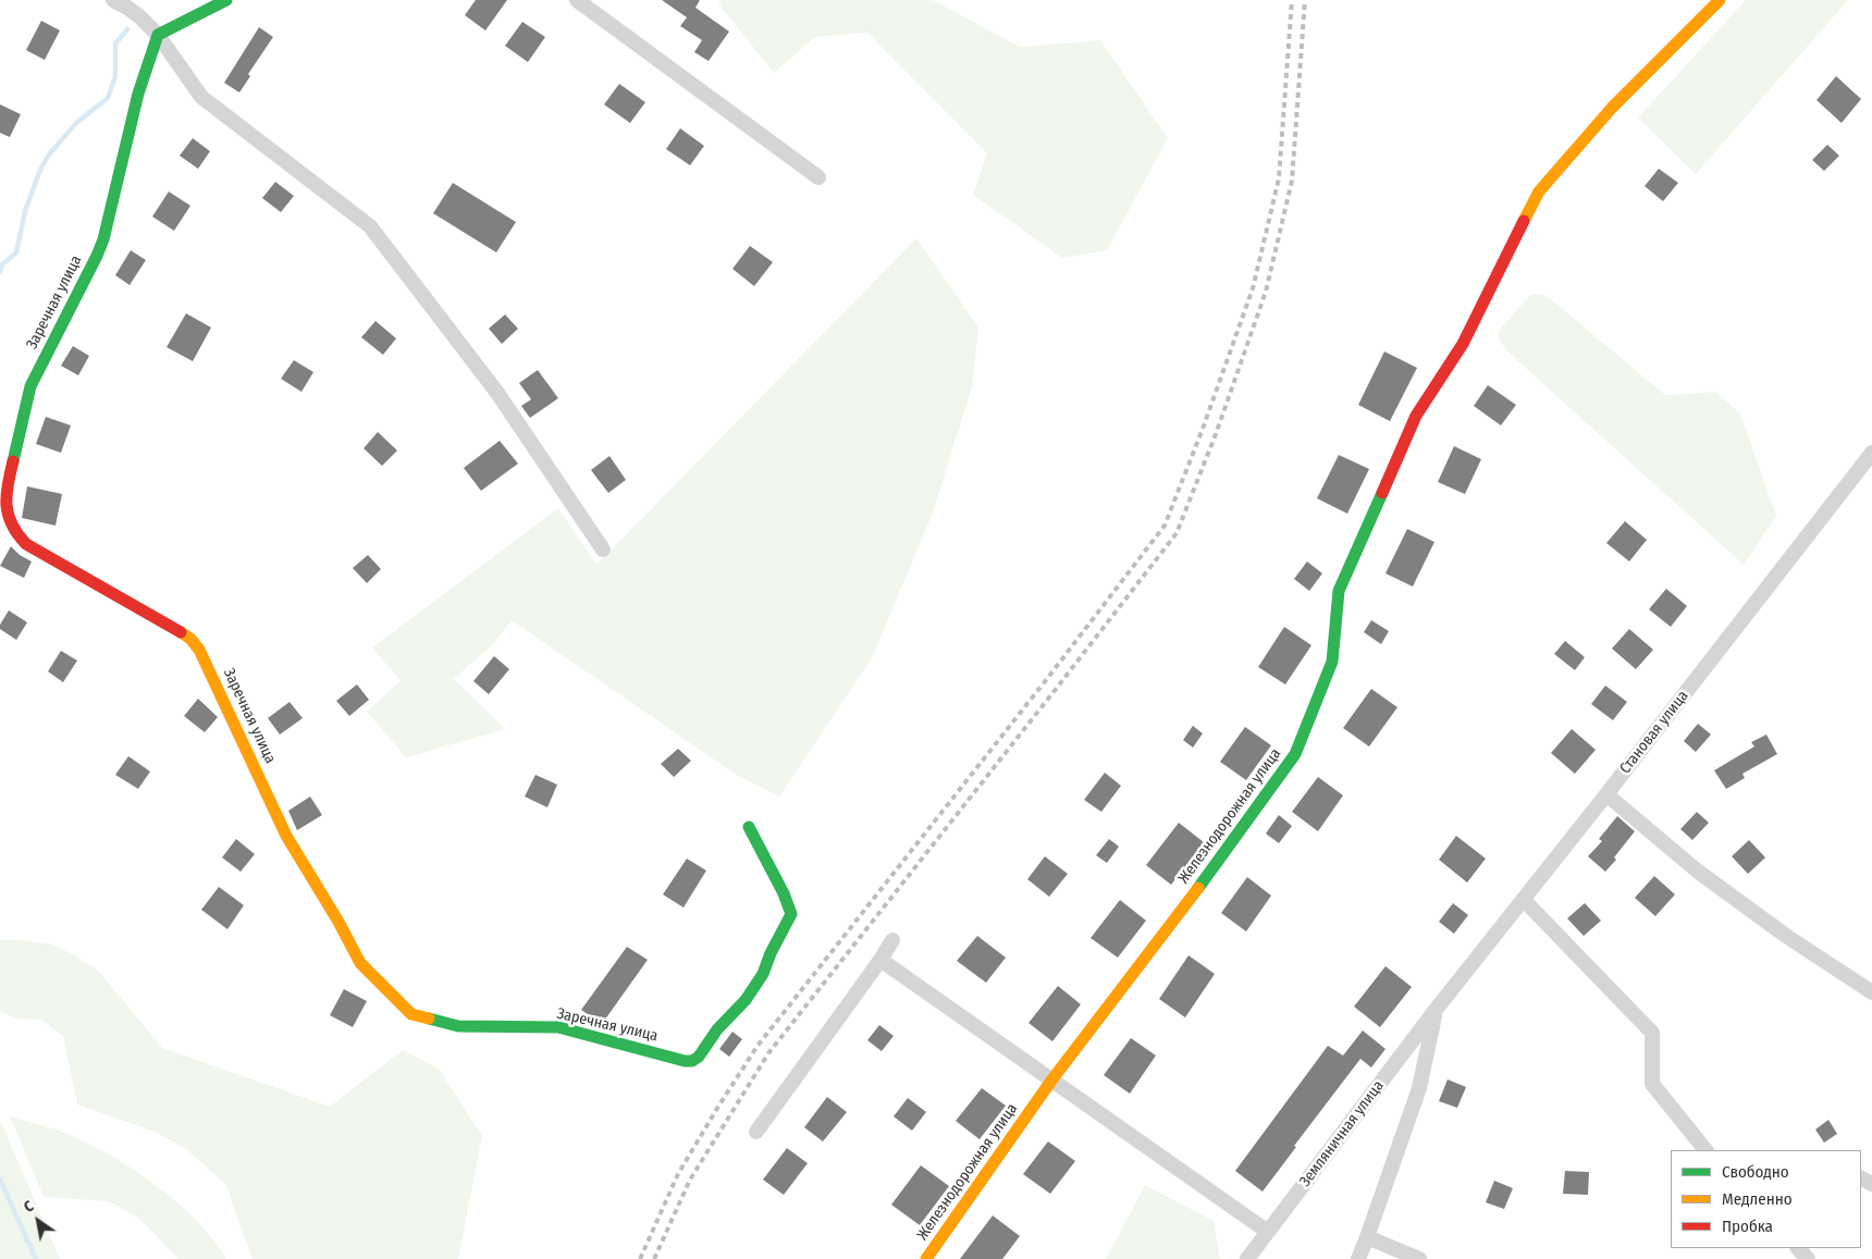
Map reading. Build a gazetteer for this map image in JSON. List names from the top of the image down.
{
  "streets": {
    "street": [
      "Заречная улица",
      "Становая улица",
      "Железнодорожная улица",
      "Земляничная улица"
    ]
  },
  "crossings": [
    ["Становая улица", "Земляничная улица"]
  ],
  "legend": ["Свободно", "Медленно", "Пробка"],
  "north": "top left"
}
